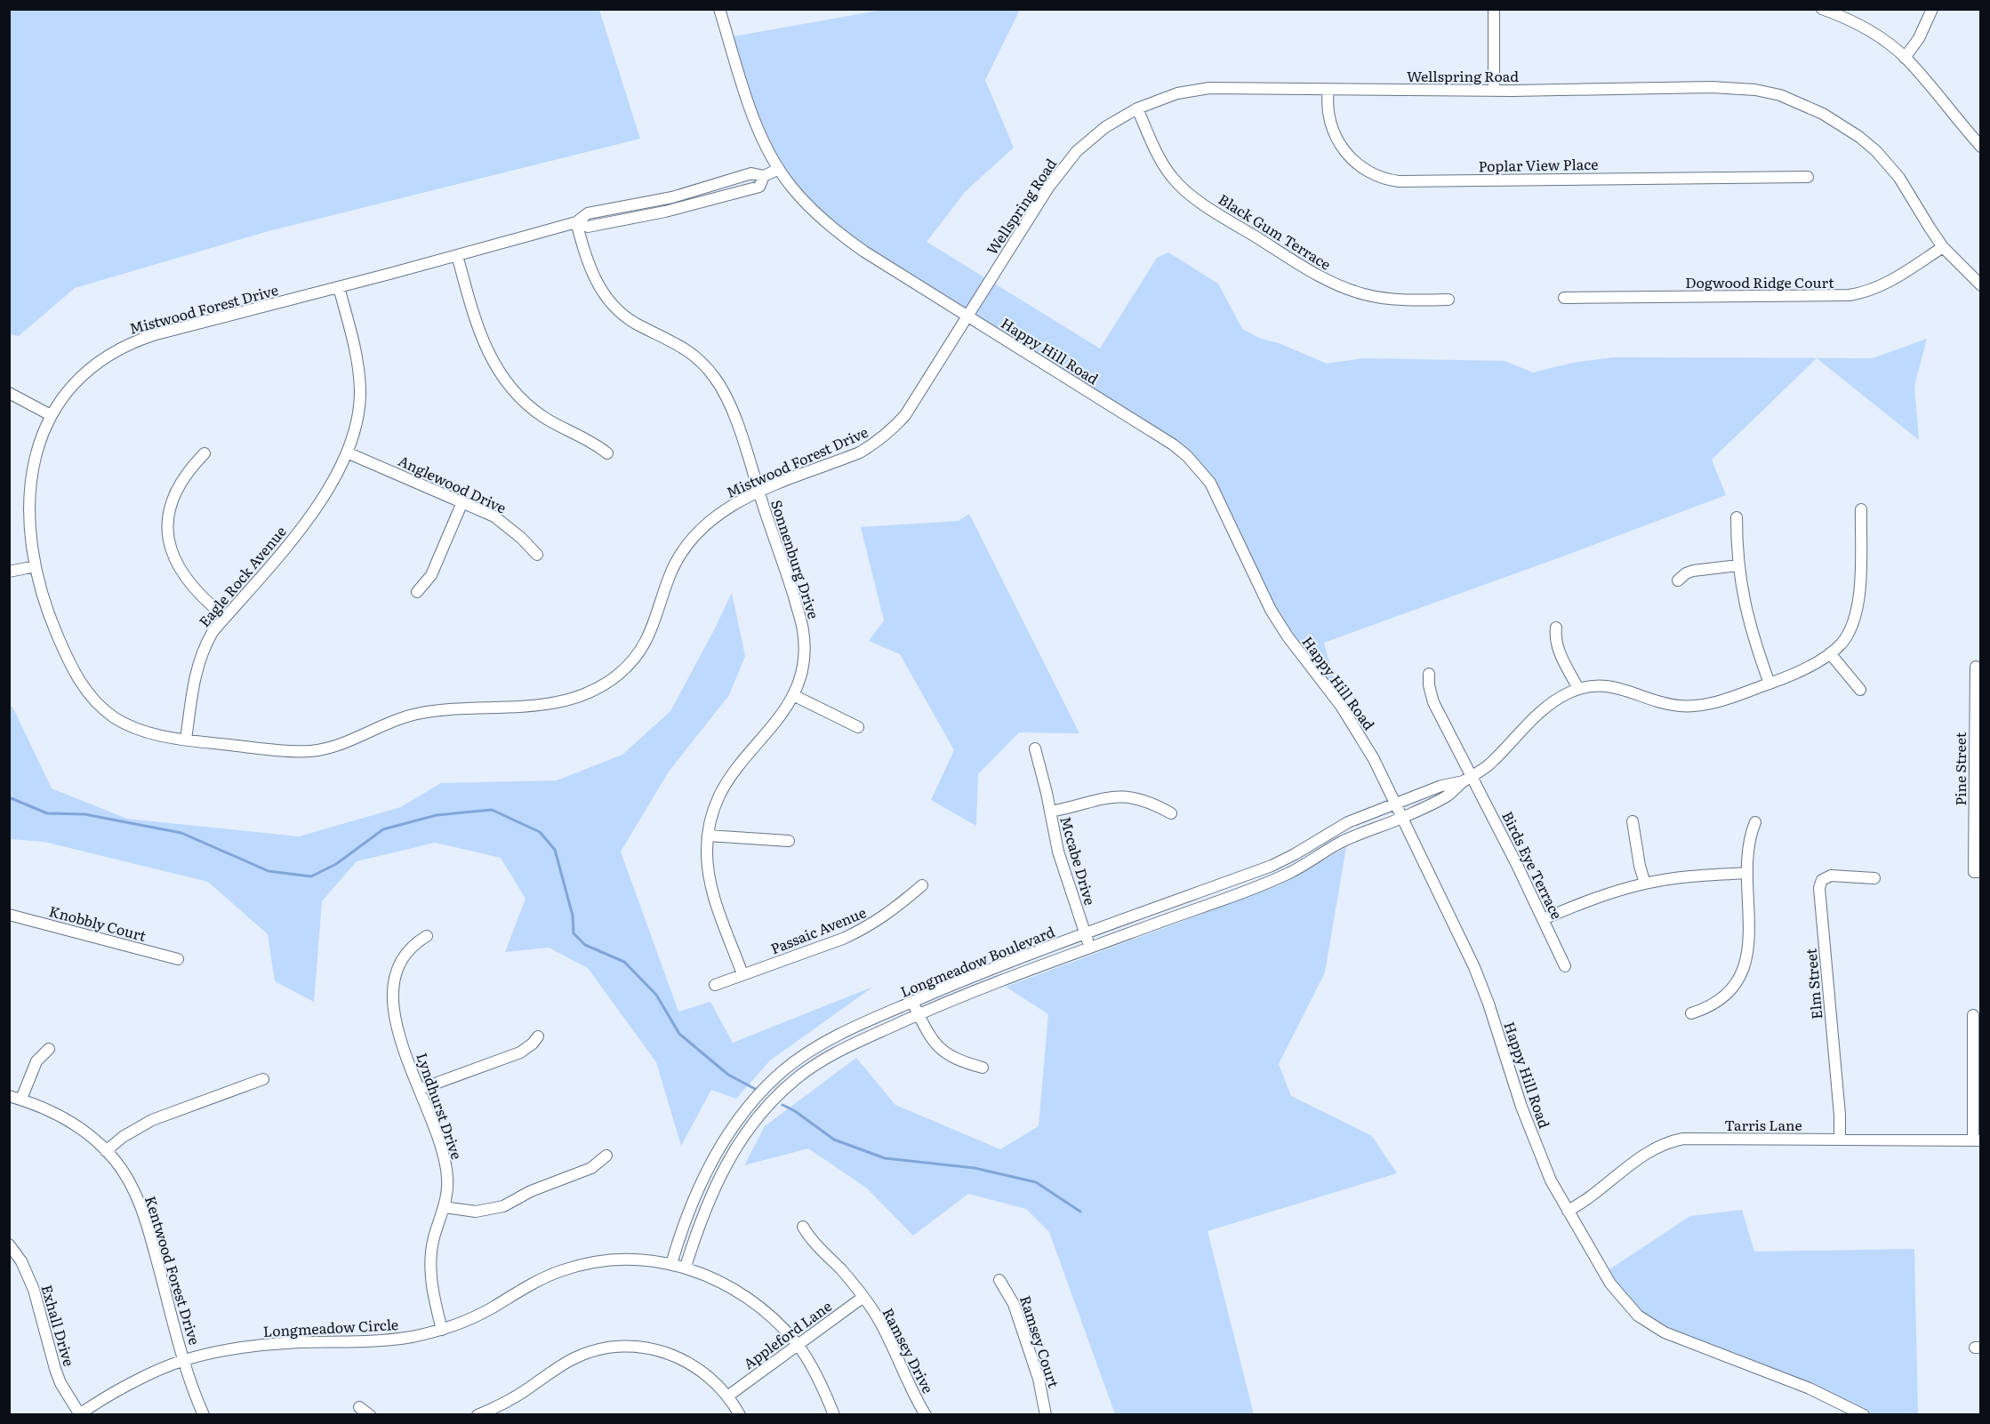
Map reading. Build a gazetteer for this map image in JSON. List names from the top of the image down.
{
  "streets": {
    "street": [
      "Wellspring Road",
      "Poplar View Place",
      "Black Gum Terrace",
      "Dogwood Ridge Court",
      "Mistwood Forest Drive",
      "Happy Hill Road",
      "Anglewood Drive",
      "Sonnenburg Drive",
      "Eagle Rock Avenue",
      "Pine Street",
      "Mccabe Drive",
      "Birds Eye Terrace",
      "Knobbly Court",
      "Passaic Avenue",
      "Longmeadow Boulevard",
      "Elm Street",
      "Lyndhurst Drive",
      "Tarris Lane",
      "Kentwood Forest Drive",
      "Exhall Drive",
      "Longmeadow Circle",
      "Appleford Lane",
      "Ramsey Court",
      "Ramsey Drive"
    ]
  },
  "crossings": [
    ["Wellspring Road", "Poplar View Place"],
    ["Wellspring Road", "Black Gum Terrace"],
    ["Wellspring Road", "Dogwood Ridge Court"],
    ["Wellspring Road", "Mistwood Forest Drive"],
    ["Wellspring Road", "Happy Hill Road"],
    ["Mistwood Forest Drive", "Happy Hill Road"],
    ["Mistwood Forest Drive", "Sonnenburg Drive"],
    ["Mistwood Forest Drive", "Eagle Rock Avenue"],
    ["Happy Hill Road", "Longmeadow Boulevard"],
    ["Happy Hill Road", "Tarris Lane"],
    ["Anglewood Drive", "Eagle Rock Avenue"],
    ["Sonnenburg Drive", "Passaic Avenue"],
    ["Mccabe Drive", "Longmeadow Boulevard"],
    ["Birds Eye Terrace", "Longmeadow Boulevard"],
    ["Longmeadow Boulevard", "Longmeadow Circle"],
    ["Elm Street", "Tarris Lane"],
    ["Lyndhurst Drive", "Longmeadow Circle"],
    ["Kentwood Forest Drive", "Longmeadow Circle"],
    ["Exhall Drive", "Longmeadow Circle"],
    ["Longmeadow Circle", "Appleford Lane"],
    ["Appleford Lane", "Ramsey Drive"]
  ]
}
